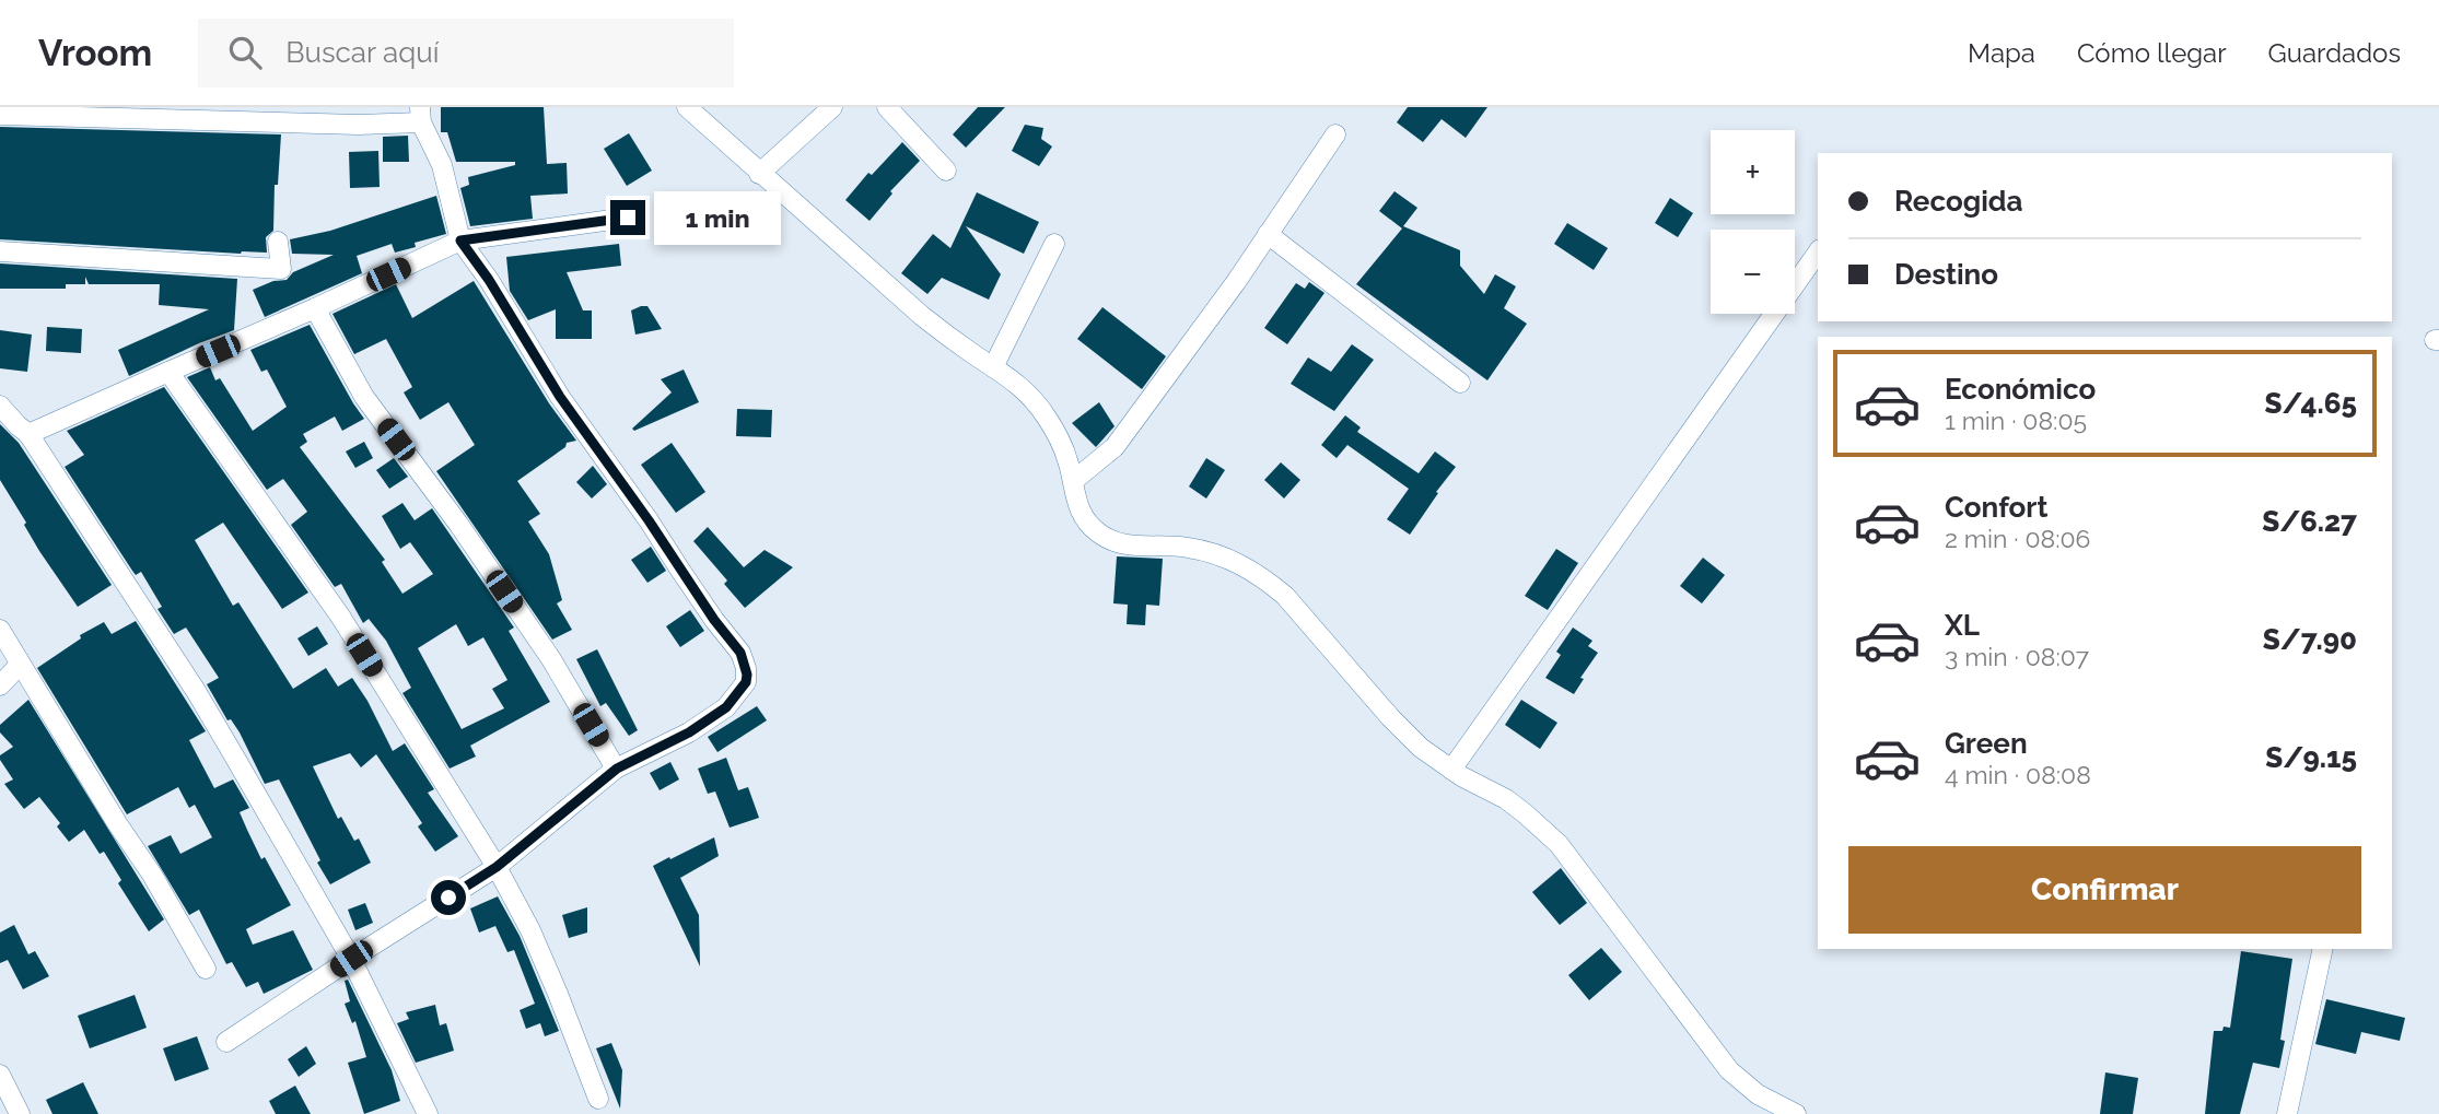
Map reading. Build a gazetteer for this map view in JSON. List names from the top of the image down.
{
  "page": {
    "header": "Vroom",
    "search": "Buscar aquí",
    "nav": ["Mapa", "Cómo llegar", "Guardados"],
    "map_buttons": ["+", "−"],
    "banner": ["Recogida", "Destino"],
    "bubble": "1 min",
    "list": [
      {
        "name": "Económico",
        "note": "1 min · 08:05",
        "value": "S/4.65"
      },
      {
        "name": "Confort",
        "note": "2 min · 08:06",
        "value": "S/6.27"
      },
      {
        "name": "XL",
        "note": "3 min · 08:07",
        "value": "S/7.90"
      },
      {
        "name": "Green",
        "note": "4 min · 08:08",
        "value": "S/9.15"
      }
    ],
    "buttons": "Confirmar"
  }
}
